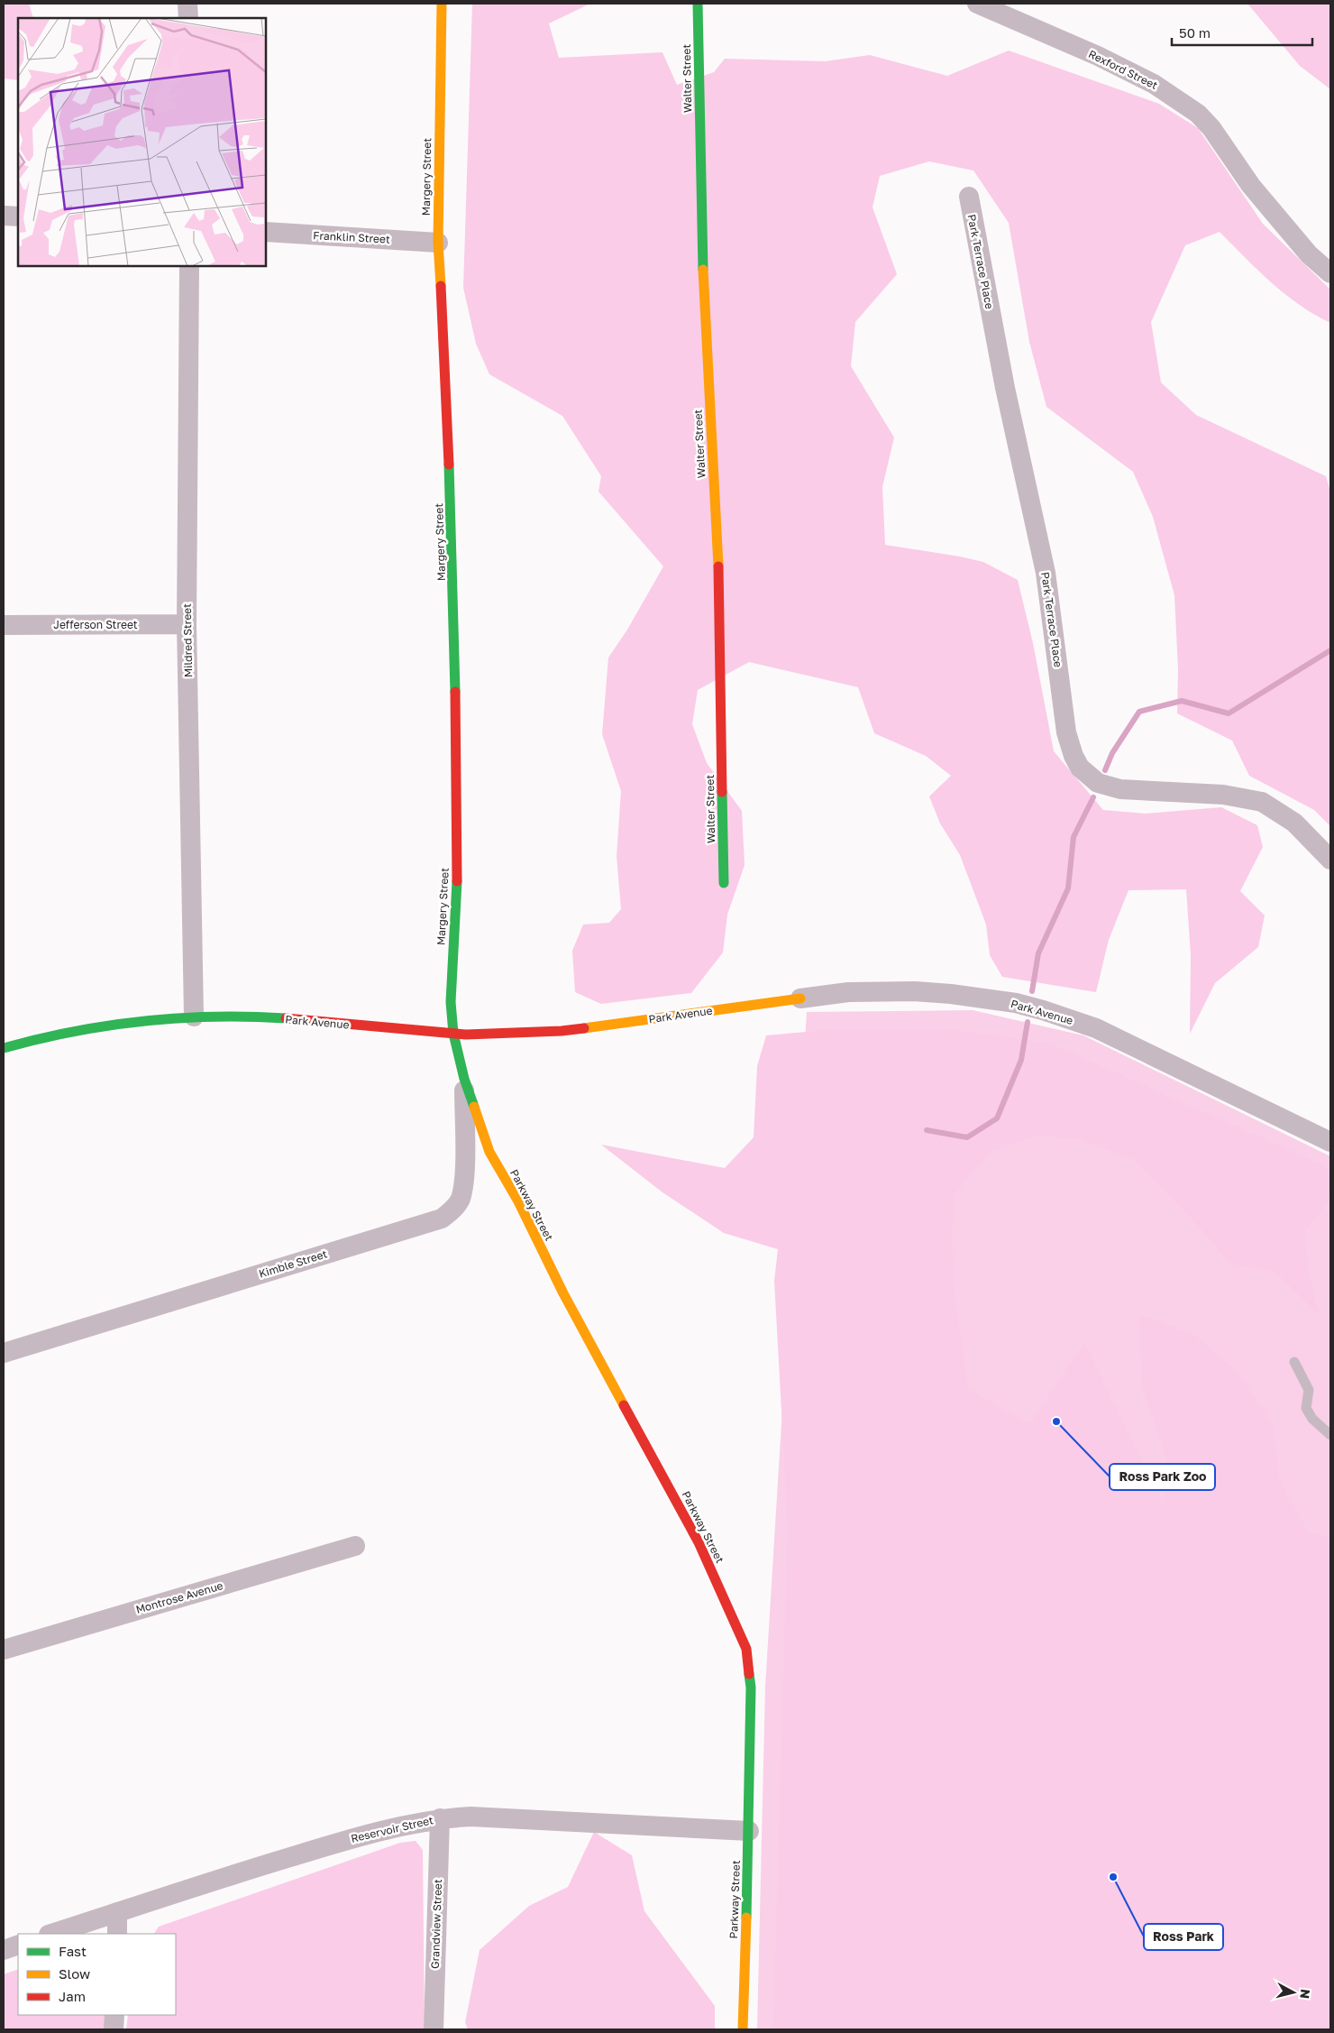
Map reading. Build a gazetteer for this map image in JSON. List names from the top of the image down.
{
  "streets": {
    "street": [
      "Rexford Street",
      "Walter Street",
      "Margery Street",
      "Franklin Street",
      "Park Terrace Place",
      "Jefferson Street",
      "Mildred Street",
      "Park Avenue",
      "Parkway Street",
      "Kimble Street",
      "Montrose Avenue",
      "Reservoir Street",
      "Grandview Street"
    ]
  },
  "crossings": [
    ["Margery Street", "Franklin Street"],
    ["Margery Street", "Park Avenue"],
    ["Margery Street", "Parkway Street"],
    ["Margery Street", "Kimble Street"],
    ["Jefferson Street", "Mildred Street"],
    ["Mildred Street", "Park Avenue"],
    ["Parkway Street", "Kimble Street"],
    ["Parkway Street", "Reservoir Street"],
    ["Reservoir Street", "Grandview Street"]
  ],
  "places": ["Ross Park Zoo", "Ross Park"],
  "legend": ["Fast", "Slow", "Jam"],
  "scale_bar": "50 m",
  "north": "right"
}
